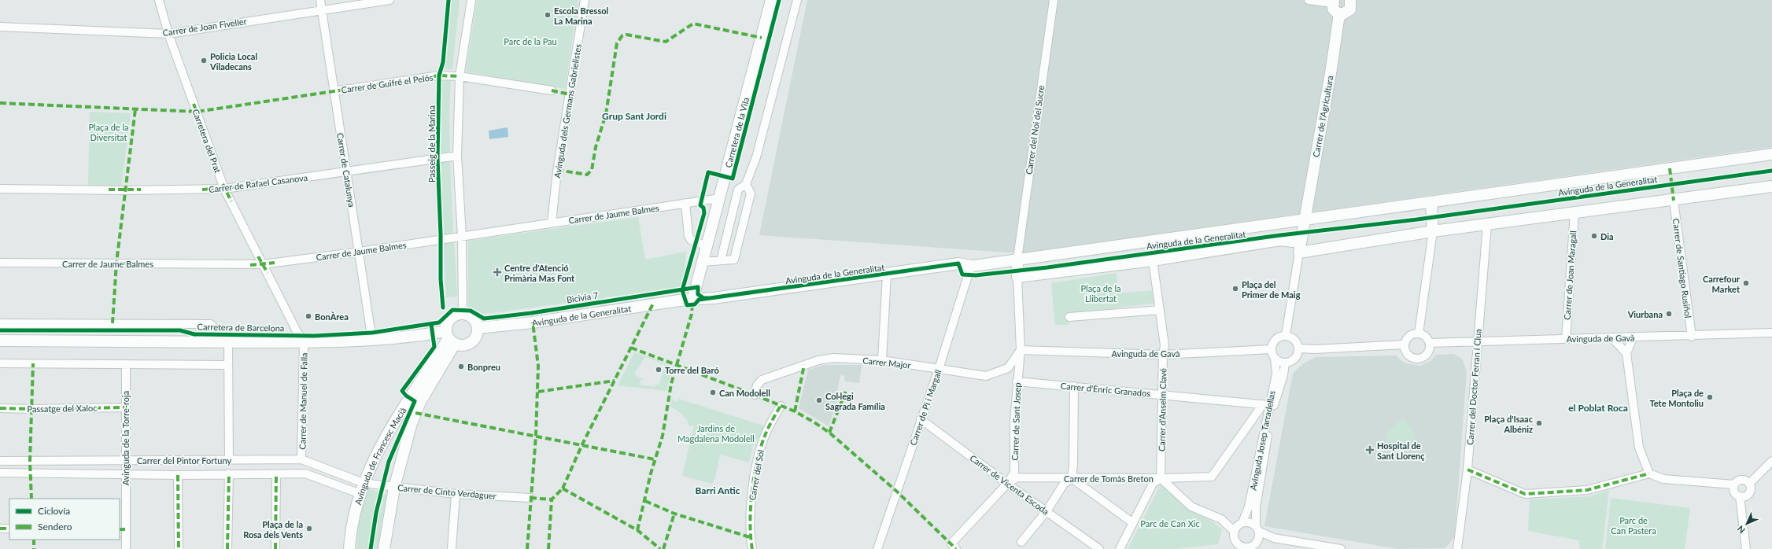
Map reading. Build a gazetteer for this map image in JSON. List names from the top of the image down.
{
  "streets": {
    "street": [
      "Carrer de Joan Fiveller",
      "Carrer de Guifré el Pelós",
      "Avinguda dels Germans Gabrielistes",
      "Carrer de l'Agricultura",
      "Carrer del Noi del Sucre",
      "Carretera de la Vila",
      "Carretera del Prat",
      "Carrer de Catalunya",
      "Carrer de Rafael Casanova",
      "Avinguda de la Generalitat",
      "Carrer de Jaume Balmes",
      "Carrer de Santiago Rusiñol",
      "Carrer de Joan Maragall",
      "Carretera de Barcelona",
      "Avinguda de Gavà",
      "Carrer Major",
      "Carrer del Doctor Ferran i Clua",
      "Carrer d'Enric Granados",
      "Carrer de Manuel de Falla",
      "Carrer de Pi i Margall",
      "Passatge del Xaloc",
      "Carrer d'Anselm Clavé",
      "Carrer de Sant Josep",
      "Avinguda de la Torre-roja",
      "Avinguda Josep Tarradellas",
      "Avinguda de Francesc Macià",
      "Carrer del Pintor Fortuny",
      "Carrer del Sol",
      "Carrer de Tomàs Breton",
      "Carrer de Vicenta Escoda",
      "Carrer de Cinto Verdaguer"
    ],
    "cycle path": ["Passeig de la Marina", "Bicivia 7"]
  },
  "crossings": [
    ["Carrer de Joan Fiveller", "Carretera del Prat"],
    ["Carrer de Joan Fiveller", "Carrer de Catalunya"],
    ["Carrer de Guifré el Pelós", "Carrer de Catalunya"],
    ["Avinguda dels Germans Gabrielistes", "Carrer de Jaume Balmes"],
    ["Carrer de l'Agricultura", "Avinguda de la Generalitat"],
    ["Carrer del Noi del Sucre", "Avinguda de la Generalitat"],
    ["Carretera de la Vila", "Avinguda de la Generalitat"],
    ["Carretera de la Vila", "Carrer de Jaume Balmes"],
    ["Carretera del Prat", "Carrer de Rafael Casanova"],
    ["Carretera del Prat", "Carrer de Jaume Balmes"],
    ["Carretera del Prat", "Carretera de Barcelona"],
    ["Carretera del Prat", "Carrer de Manuel de Falla"],
    ["Carrer de Catalunya", "Carrer de Rafael Casanova"],
    ["Carrer de Catalunya", "Carrer de Jaume Balmes"],
    ["Carrer de Catalunya", "Carretera de Barcelona"],
    ["Avinguda de la Generalitat", "Carretera de Barcelona"],
    ["Avinguda de la Generalitat", "Carrer de Pi i Margall"],
    ["Avinguda de la Generalitat", "Avinguda de Francesc Macià"],
    ["Carrer de Santiago Rusiñol", "Avinguda de Gavà"],
    ["Carrer de Joan Maragall", "Avinguda de Gavà"],
    ["Carretera de Barcelona", "Carrer de Manuel de Falla"],
    ["Carretera de Barcelona", "Avinguda de Francesc Macià"],
    ["Avinguda de Gavà", "Carrer Major"],
    ["Avinguda de Gavà", "Carrer del Doctor Ferran i Clua"],
    ["Avinguda de Gavà", "Carrer d'Anselm Clavé"],
    ["Avinguda de Gavà", "Carrer de Sant Josep"],
    ["Avinguda de Gavà", "Avinguda Josep Tarradellas"],
    ["Carrer Major", "Carrer de Pi i Margall"],
    ["Carrer Major", "Carrer de Sant Josep"],
    ["Carrer d'Enric Granados", "Carrer d'Anselm Clavé"],
    ["Carrer d'Enric Granados", "Carrer de Sant Josep"],
    ["Carrer d'Enric Granados", "Avinguda Josep Tarradellas"],
    ["Carrer d'Enric Granados", "Carrer de Tomàs Breton"],
    ["Carrer de Manuel de Falla", "Carrer del Pintor Fortuny"],
    ["Carrer de Pi i Margall", "Carrer de Vicenta Escoda"],
    ["Passatge del Xaloc", "Avinguda de la Torre-roja"],
    ["Carrer d'Anselm Clavé", "Carrer de Tomàs Breton"],
    ["Carrer de Sant Josep", "Carrer de Tomàs Breton"],
    ["Carrer de Sant Josep", "Carrer de Vicenta Escoda"],
    ["Avinguda de la Torre-roja", "Carrer del Pintor Fortuny"],
    ["Avinguda Josep Tarradellas", "Carrer de Tomàs Breton"],
    ["Avinguda de Francesc Macià", "Carrer del Pintor Fortuny"],
    ["Avinguda de Francesc Macià", "Carrer de Cinto Verdaguer"],
    ["Carrer del Pintor Fortuny", "Carrer de Cinto Verdaguer"],
    ["Carrer de Tomàs Breton", "Carrer de Vicenta Escoda"]
  ],
  "districts": ["Grup Sant Jordi", "el Poblat Roca", "Barri Antic"],
  "parks": [
    "Parc de la Pau",
    "Plaça de la Diversitat",
    "Plaça de la Llibertat",
    "Jardins de Magdalena Modolell",
    "Parc de Can Pastera",
    "Parc de Can Xic"
  ],
  "places": {
    "other": [
      "Escola Bressol La Marina",
      "Policia Local Viladecans",
      "Dia",
      "Carrefour Market",
      "Plaça del Primer de Maig",
      "Viurbana",
      "BonÀrea",
      "Bonpreu",
      "Torre del Baró",
      "Can Modolell",
      "Plaça de Tete Montoliu",
      "Col·legi Sagrada Família",
      "Plaça d'Isaac Albéniz",
      "Plaça de la Rosa dels Vents"
    ],
    "health": ["Centre d'Atenció Primària Mas Font", "Hospital de Sant Llorenç"]
  },
  "legend": ["Ciclovía", "Sendero"],
  "north": "bottom left"
}
